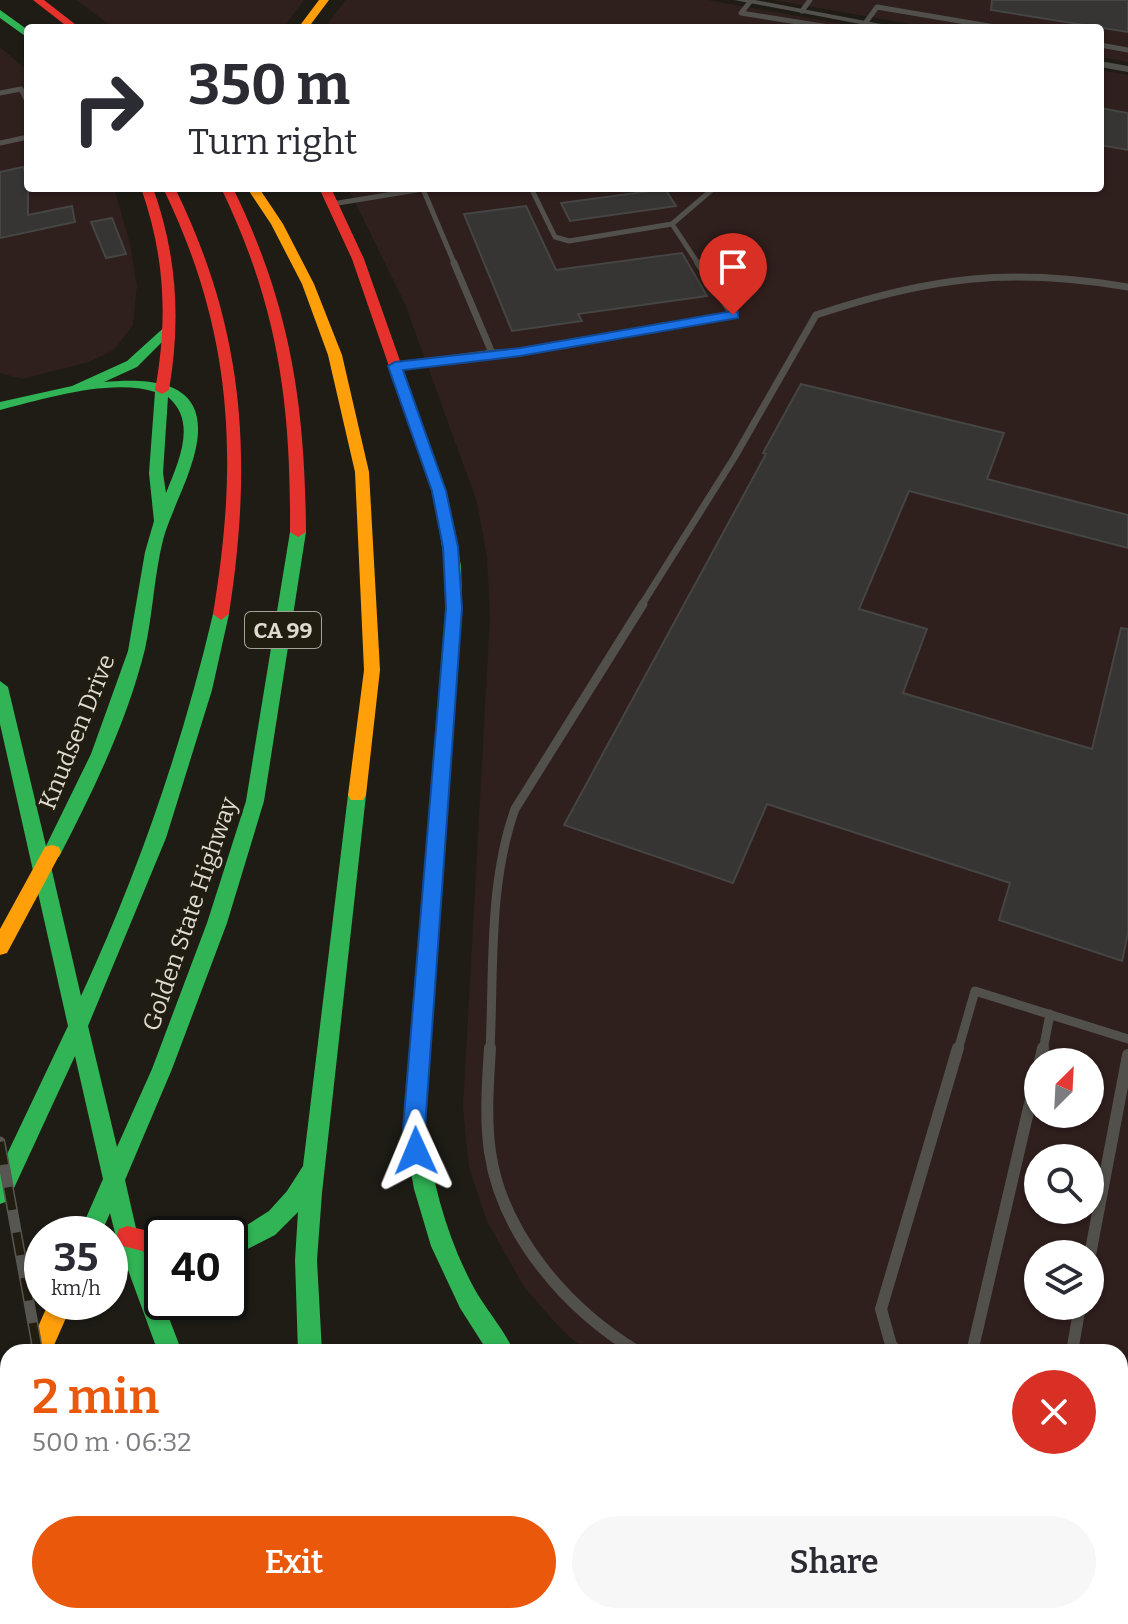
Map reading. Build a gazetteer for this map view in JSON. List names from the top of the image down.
{
  "streets": {
    "main road": ["CA 99", "Knudsen Drive", "Golden State Highway"]
  },
  "north": "top right",
  "page": {
    "turn": ["350 m", "Turn right"],
    "speed": "35 km/h",
    "limit": "40",
    "heading": ["2 min", "500 m · 06:32"],
    "buttons": ["Exit", "Share"]
  }
}
